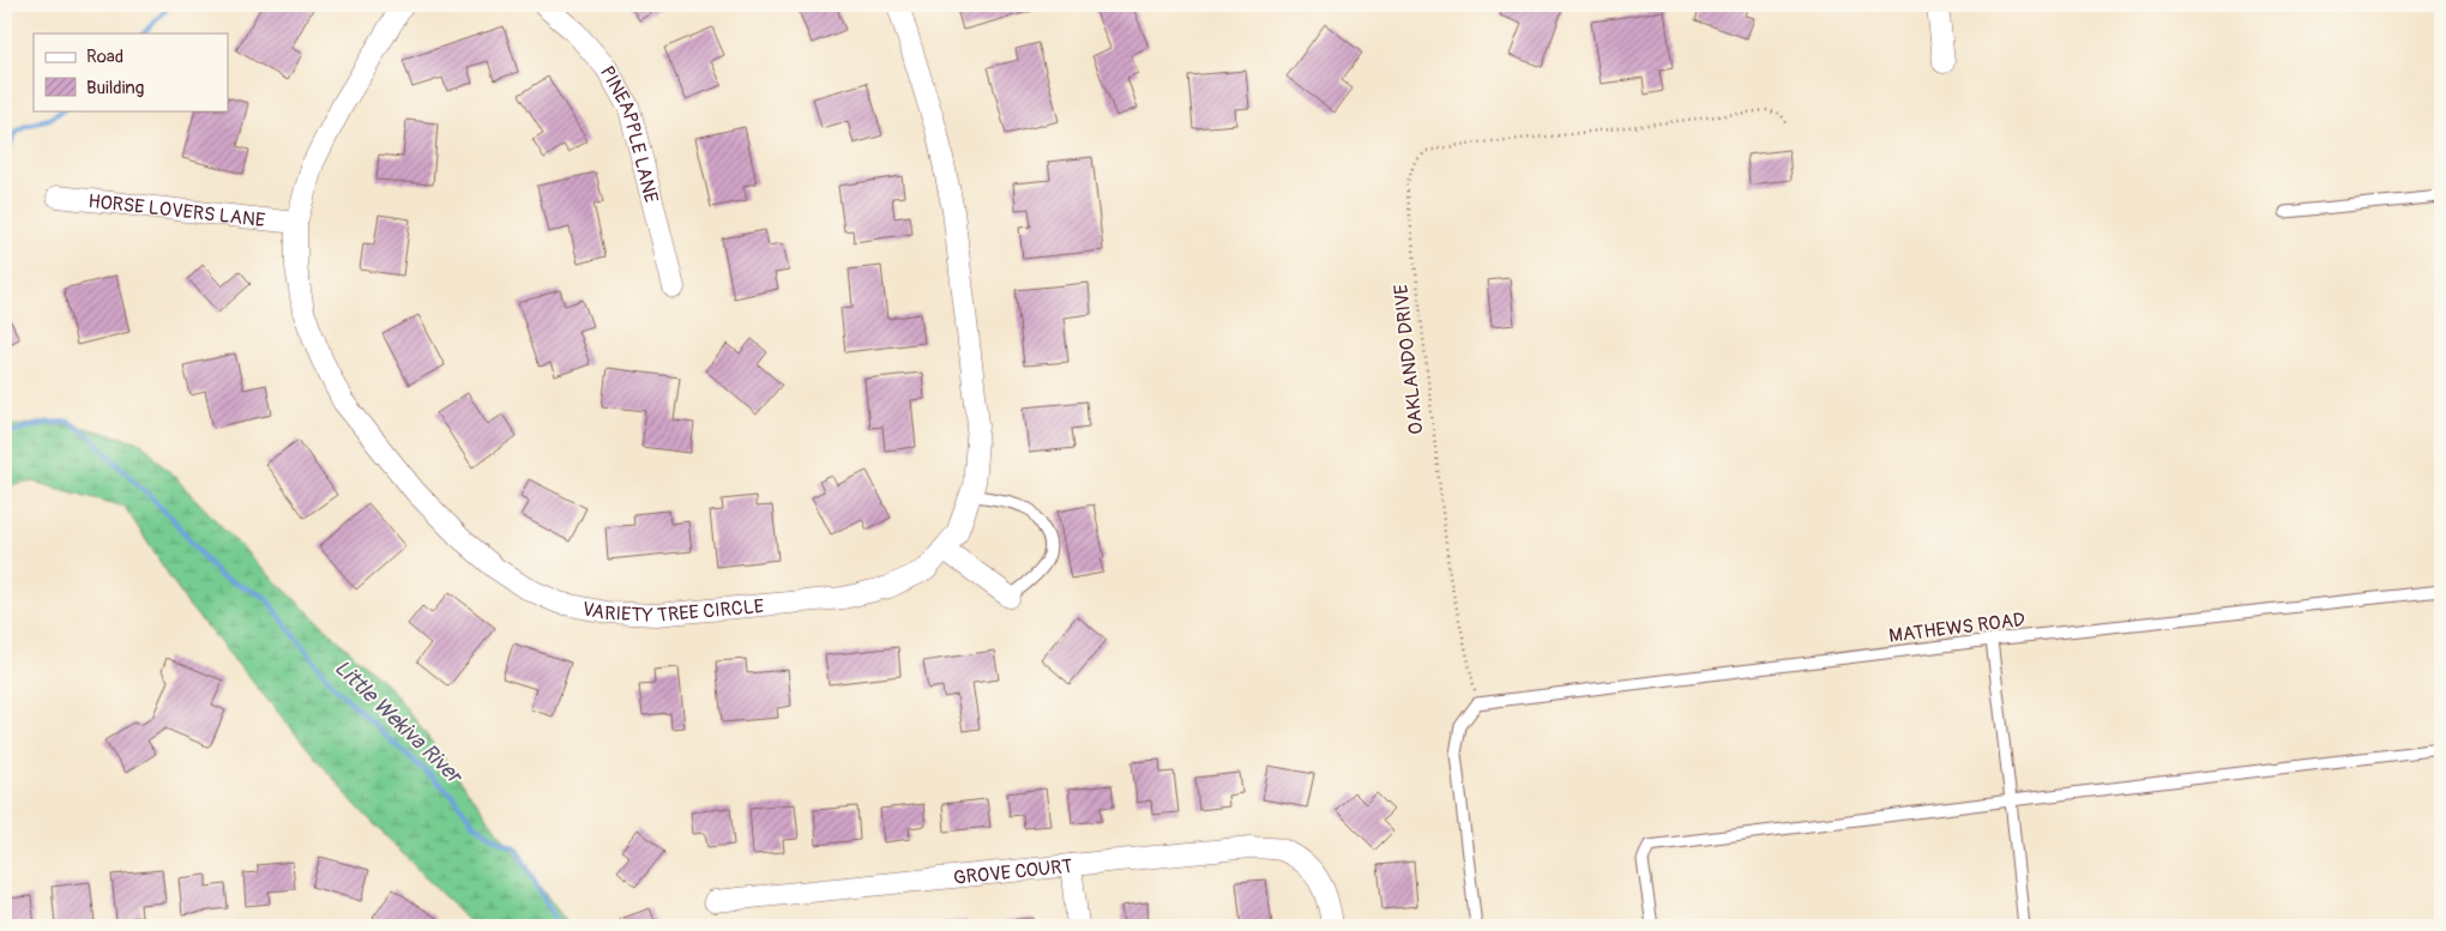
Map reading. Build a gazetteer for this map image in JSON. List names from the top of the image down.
{
  "streets": {
    "street": [
      "PINEAPPLE LANE",
      "HORSE LOVERS LANE",
      "VARIETY TREE CIRCLE",
      "GROVE COURT"
    ],
    "lane": ["MATHEWS ROAD"],
    "path": ["OAKLANDO DRIVE"]
  },
  "crossings": [
    ["HORSE LOVERS LANE", "VARIETY TREE CIRCLE"],
    ["OAKLANDO DRIVE", "MATHEWS ROAD"]
  ],
  "water": ["Little Wekiva River"],
  "legend": ["Road", "Building"]
}
